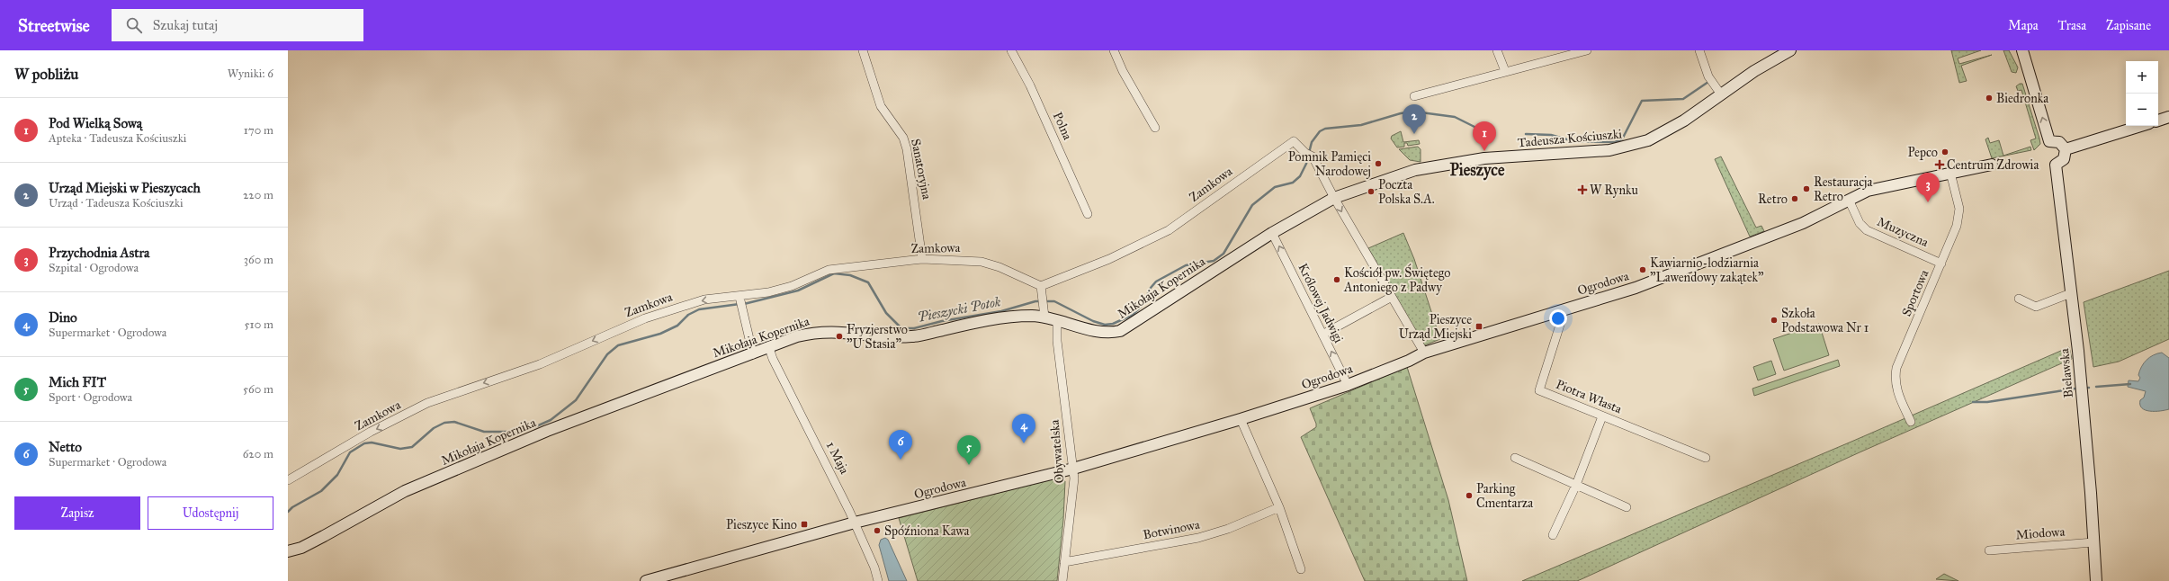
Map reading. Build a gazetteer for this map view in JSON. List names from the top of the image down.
{
  "streets": {
    "street": [
      "Polna",
      "Tadeusza Kościuszki",
      "Sanatoryjna",
      "Zamkowa",
      "Muzyczna",
      "Ogrodowa",
      "Mikołaja Kopernika",
      "Sportowa",
      "Królowej Jadwigi",
      "Bielawska",
      "Piotra Własta",
      "Obywatelska",
      "1 Maja",
      "Botwinowa",
      "Miodowa"
    ]
  },
  "crossings": [
    ["Tadeusza Kościuszki", "Mikołaja Kopernika"],
    ["Sanatoryjna", "Zamkowa"],
    ["Zamkowa", "Mikołaja Kopernika"],
    ["Muzyczna", "Ogrodowa"],
    ["Muzyczna", "Sportowa"],
    ["Ogrodowa", "Sportowa"],
    ["Ogrodowa", "Królowej Jadwigi"],
    ["Ogrodowa", "Piotra Własta"],
    ["Ogrodowa", "Obywatelska"],
    ["Ogrodowa", "1 Maja"],
    ["Mikołaja Kopernika", "Królowej Jadwigi"],
    ["Mikołaja Kopernika", "Obywatelska"],
    ["Mikołaja Kopernika", "1 Maja"],
    ["Bielawska", "Miodowa"],
    ["Obywatelska", "Botwinowa"]
  ],
  "one_way": ["Zamkowa", "Królowej Jadwigi"],
  "districts": ["Pieszyce"],
  "water": ["Pieszycki Potok"],
  "places": {
    "other": [
      "Biedronka",
      "Pepco",
      "Pomnik Pamięci Narodowej",
      "Restauracja Retro",
      "Poczta Polska S.A.",
      "Retro",
      "Kawiarnio-lodziarnia \"Lawendowy zakątek\"",
      "Kościół pw. Świętego Antoniego z Padwy",
      "Szkoła Podstawowa Nr 1",
      "Fryzjerstwo \"U Stasia\"",
      "Parking Cmentarza",
      "Spóźniona Kawa"
    ],
    "health": ["Centrum Zdrowia", "W Rynku"],
    "transit": ["Pieszyce Urząd Miejski", "Pieszyce Kino"]
  },
  "page": {
    "header": "Streetwise",
    "search": "Szukaj tutaj",
    "nav": ["Mapa", "Trasa", "Zapisane"],
    "heading": ["W pobliżu", "Wyniki: 6"],
    "map_buttons": ["+", "−"],
    "list": [
      {
        "mark": "1",
        "name": "Pod Wielką Sową",
        "note": "Apteka · Tadeusza Kościuszki",
        "value": "170 m"
      },
      {
        "mark": "2",
        "name": "Urząd Miejski w Pieszycach",
        "note": "Urząd · Tadeusza Kościuszki",
        "value": "220 m"
      },
      {
        "mark": "3",
        "name": "Przychodnia Astra",
        "note": "Szpital · Ogrodowa",
        "value": "360 m"
      },
      {
        "mark": "4",
        "name": "Dino",
        "note": "Supermarket · Ogrodowa",
        "value": "510 m"
      },
      {
        "mark": "5",
        "name": "Mich FIT",
        "note": "Sport · Ogrodowa",
        "value": "560 m"
      },
      {
        "mark": "6",
        "name": "Netto",
        "note": "Supermarket · Ogrodowa",
        "value": "620 m"
      }
    ],
    "pins": [
      "2",
      "1",
      "3",
      "4",
      "6",
      "5"
    ],
    "buttons": ["Zapisz", "Udostępnij"]
  }
}
